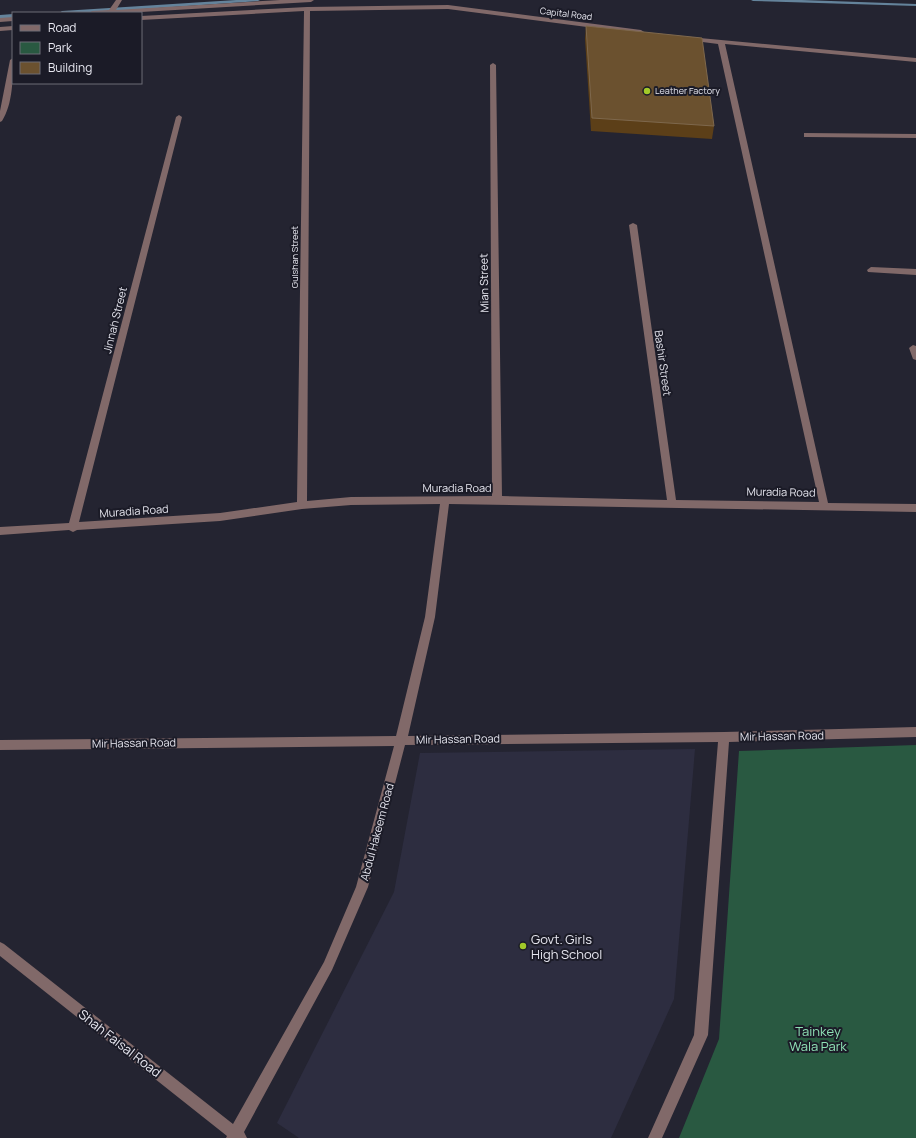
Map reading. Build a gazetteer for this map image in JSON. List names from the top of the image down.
{
  "streets": {
    "street": [
      "Capital Road",
      "Gulshan Street",
      "Mian Street",
      "Jinnah Street",
      "Bashir Street",
      "Muradia Road",
      "Mir Hassan Road",
      "Abdul Hakeem Road",
      "Shah Faisal Road"
    ]
  },
  "crossings": [
    ["Capital Road", "Gulshan Street"],
    ["Gulshan Street", "Muradia Road"],
    ["Mian Street", "Muradia Road"],
    ["Jinnah Street", "Muradia Road"],
    ["Bashir Street", "Muradia Road"],
    ["Muradia Road", "Abdul Hakeem Road"],
    ["Mir Hassan Road", "Abdul Hakeem Road"],
    ["Abdul Hakeem Road", "Shah Faisal Road"]
  ],
  "parks": ["Tainkey Wala Park"],
  "places": ["Leather Factory", "Govt. Girls High School"],
  "legend": ["Road", "Park", "Building"]
}
